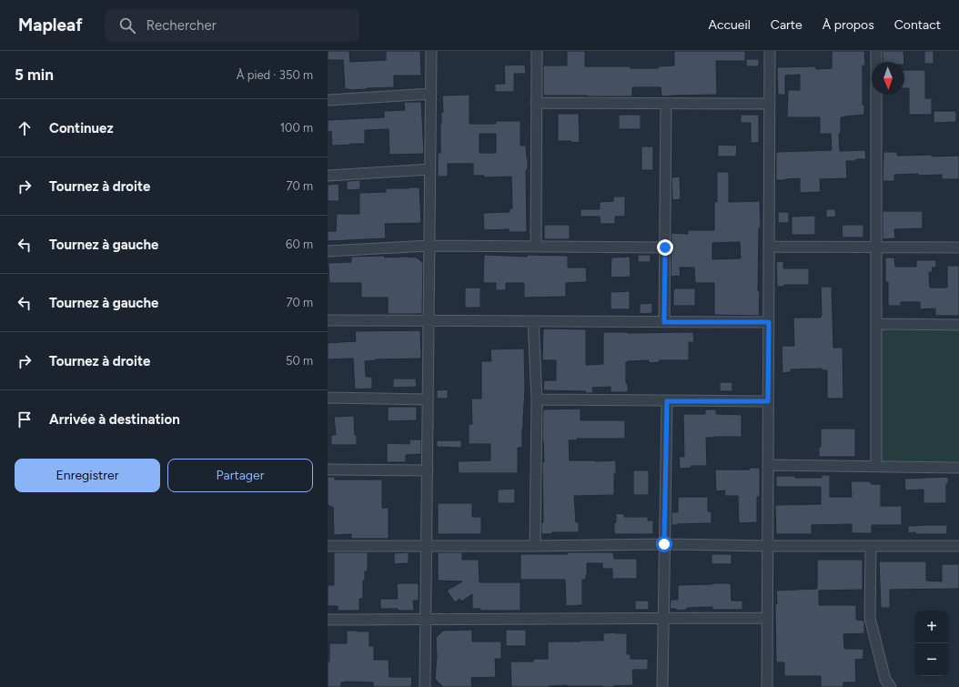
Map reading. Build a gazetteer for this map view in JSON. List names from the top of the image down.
{
  "north": "bottom",
  "page": {
    "header": "Mapleaf",
    "search": "Rechercher",
    "nav": [
      "Accueil",
      "Carte",
      "À propos",
      "Contact"
    ],
    "heading": ["5 min", "À pied · 350 m"],
    "list": [
      ["Continuez", "100 m"],
      ["Tournez à droite", "70 m"],
      ["Tournez à gauche", "60 m"],
      ["Tournez à gauche", "70 m"],
      ["Tournez à droite", "50 m"],
      "Arrivée à destination"
    ],
    "buttons": ["Enregistrer", "Partager"],
    "map_buttons": ["+", "−"]
  }
}
